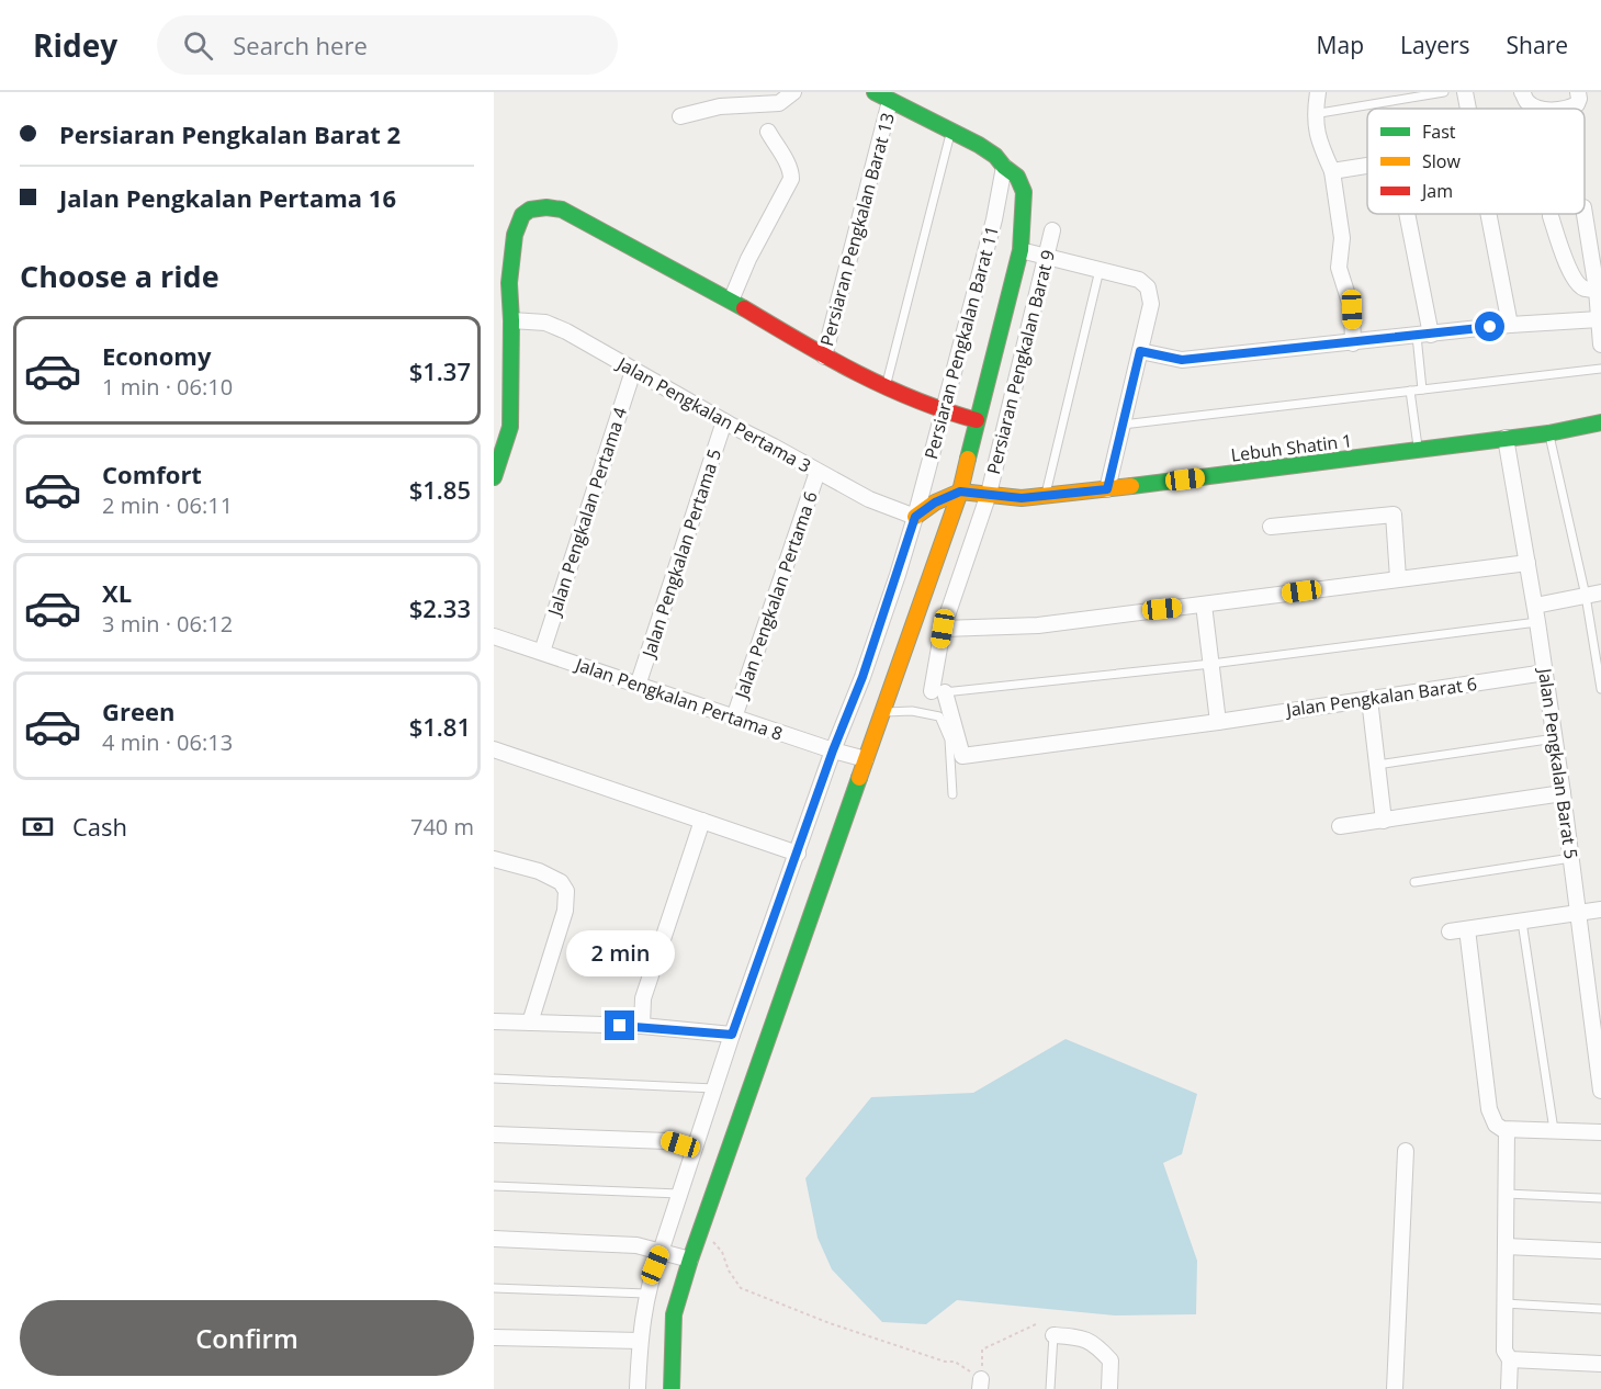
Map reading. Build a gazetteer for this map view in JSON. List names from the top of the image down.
{
  "streets": {
    "street": [
      "Persiaran Pengkalan Barat 13",
      "Persiaran Pengkalan Barat 11",
      "Persiaran Pengkalan Barat 9",
      "Jalan Pengkalan Pertama 3",
      "Lebuh Shatin 1",
      "Jalan Pengkalan Pertama 4",
      "Jalan Pengkalan Pertama 5",
      "Jalan Pengkalan Pertama 6",
      "Jalan Pengkalan Barat 6",
      "Jalan Pengkalan Pertama 8",
      "Jalan Pengkalan Barat 5"
    ]
  },
  "crossings": [
    ["Persiaran Pengkalan Barat 11", "Jalan Pengkalan Pertama 3"],
    ["Persiaran Pengkalan Barat 11", "Lebuh Shatin 1"],
    ["Persiaran Pengkalan Barat 11", "Jalan Pengkalan Pertama 8"],
    ["Persiaran Pengkalan Barat 9", "Lebuh Shatin 1"],
    ["Persiaran Pengkalan Barat 9", "Jalan Pengkalan Barat 6"],
    ["Jalan Pengkalan Pertama 3", "Lebuh Shatin 1"],
    ["Jalan Pengkalan Pertama 3", "Jalan Pengkalan Pertama 4"],
    ["Jalan Pengkalan Pertama 3", "Jalan Pengkalan Pertama 5"],
    ["Jalan Pengkalan Pertama 3", "Jalan Pengkalan Pertama 6"],
    ["Lebuh Shatin 1", "Jalan Pengkalan Barat 5"],
    ["Jalan Pengkalan Pertama 4", "Jalan Pengkalan Pertama 8"],
    ["Jalan Pengkalan Pertama 5", "Jalan Pengkalan Pertama 8"],
    ["Jalan Pengkalan Pertama 6", "Jalan Pengkalan Pertama 8"],
    ["Jalan Pengkalan Barat 6", "Jalan Pengkalan Barat 5"]
  ],
  "legend": ["Fast", "Slow", "Jam"],
  "page": {
    "header": "Ridey",
    "search": "Search here",
    "nav": ["Map", "Layers", "Share"],
    "banner": ["Persiaran Pengkalan Barat 2", "Jalan Pengkalan Pertama 16"],
    "heading": "Choose a ride",
    "list": [
      {
        "name": "Economy",
        "note": "1 min · 06:10",
        "value": "$1.37"
      },
      {
        "name": "Comfort",
        "note": "2 min · 06:11",
        "value": "$1.85"
      },
      {
        "name": "XL",
        "note": "3 min · 06:12",
        "value": "$2.33"
      },
      {
        "name": "Green",
        "note": "4 min · 06:13",
        "value": "$1.81"
      }
    ],
    "pay": ["Cash", "740 m"],
    "bubble": "2 min",
    "buttons": "Confirm"
  }
}
